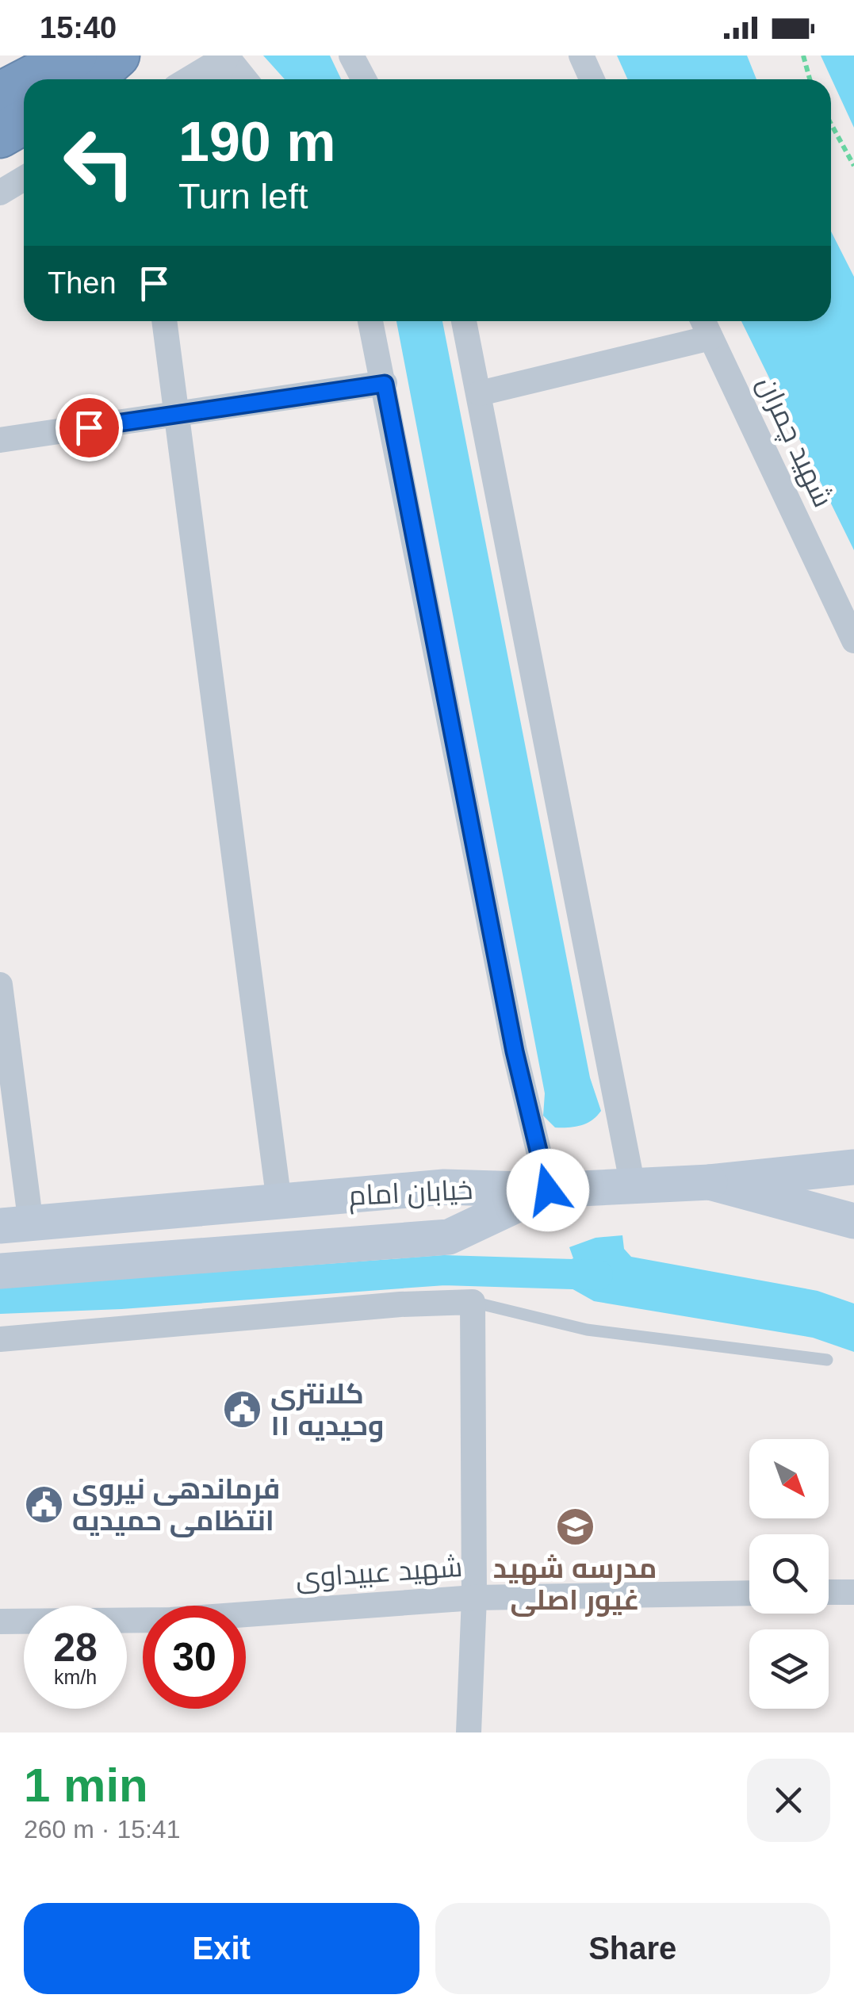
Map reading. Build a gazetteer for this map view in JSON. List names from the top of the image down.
{
  "streets": {
    "main road": ["خیابان امام"],
    "street": ["شهید چمران", "شهید عبیداوی"]
  },
  "places": {
    "public building": ["کلانتری ۱۱ وحیدیه", "فرماندهی نیروی انتظامی حمیدیه"],
    "school or university": ["مدرسه شهید غیور اصلی"]
  },
  "north": "bottom right",
  "page": {
    "status": "15:40",
    "turn": ["190 m", "Turn left"],
    "then": "Then",
    "speed": "28 km/h",
    "limit": "30",
    "heading": ["1 min", "260 m · 15:41"],
    "buttons": ["Exit", "Share"]
  }
}
